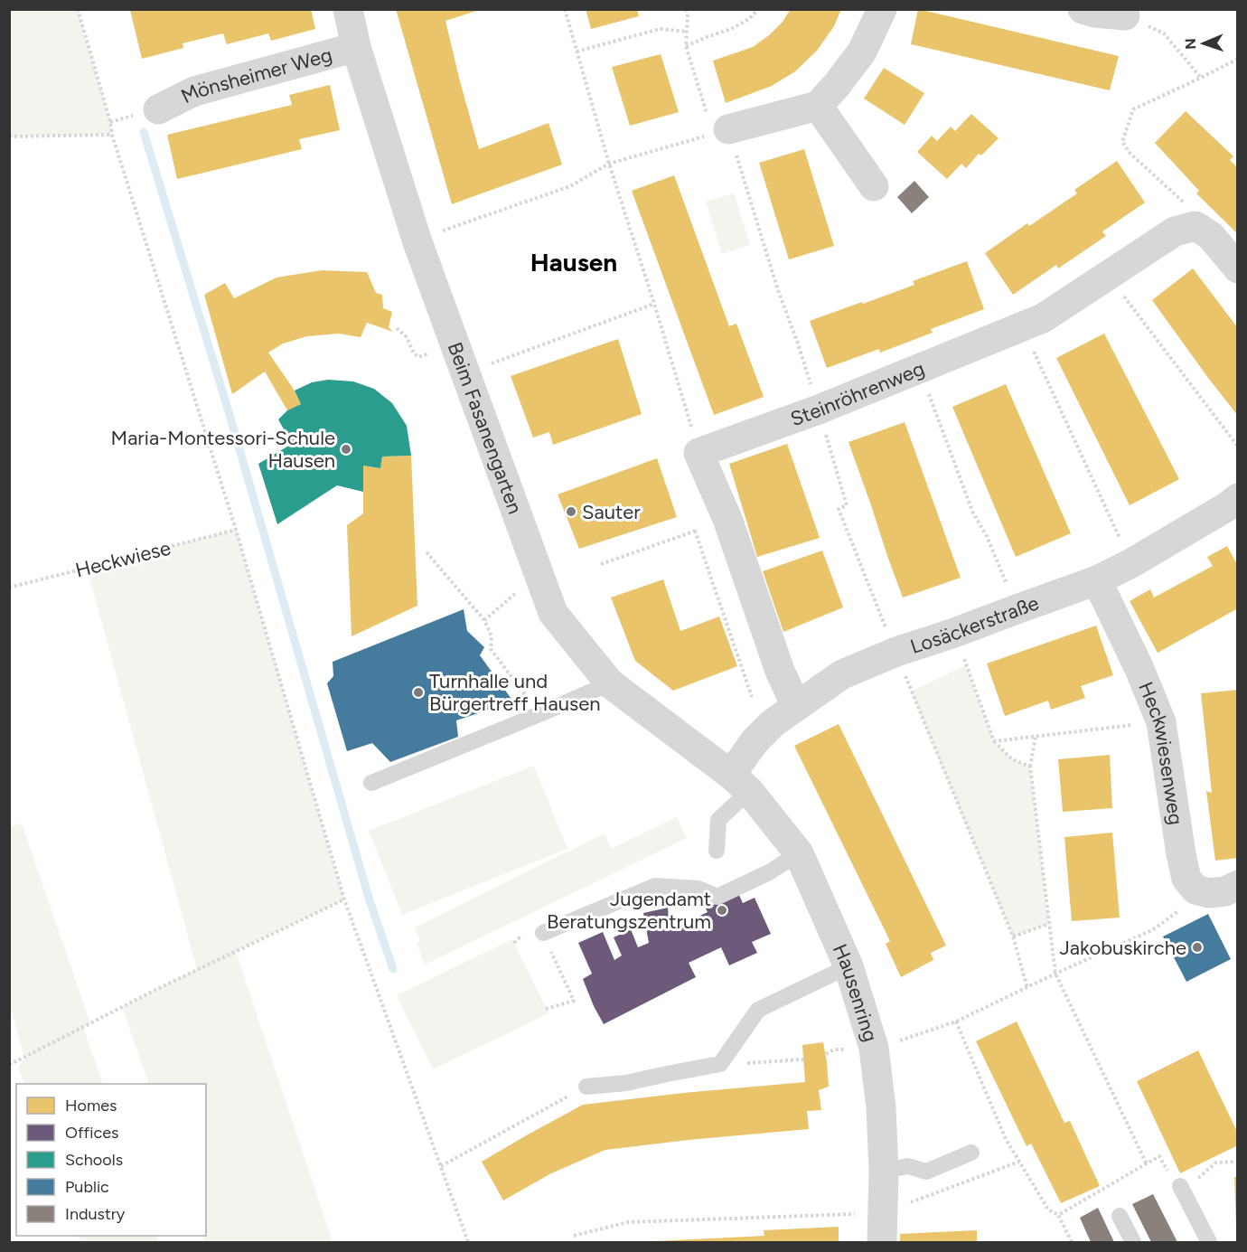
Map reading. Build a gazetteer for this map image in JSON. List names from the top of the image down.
{
  "streets": {
    "street": [
      "Mönsheimer Weg",
      "Steinröhrenweg",
      "Beim Fasanengarten",
      "Losäckerstraße",
      "Heckwiesenweg",
      "Hausenring"
    ],
    "path": ["Heckwiese"]
  },
  "crossings": [
    ["Mönsheimer Weg", "Beim Fasanengarten"],
    ["Beim Fasanengarten", "Losäckerstraße"],
    ["Beim Fasanengarten", "Hausenring"],
    ["Losäckerstraße", "Heckwiesenweg"],
    ["Losäckerstraße", "Hausenring"]
  ],
  "districts": ["Hausen"],
  "places": [
    "Maria-Montessori-Schule Hausen",
    "Sauter",
    "Turnhalle und Bürgertreff Hausen",
    "Jugendamt Beratungszentrum",
    "Jakobuskirche"
  ],
  "legend": [
    "Homes",
    "Offices",
    "Schools",
    "Public",
    "Industry"
  ],
  "north": "left"
}
